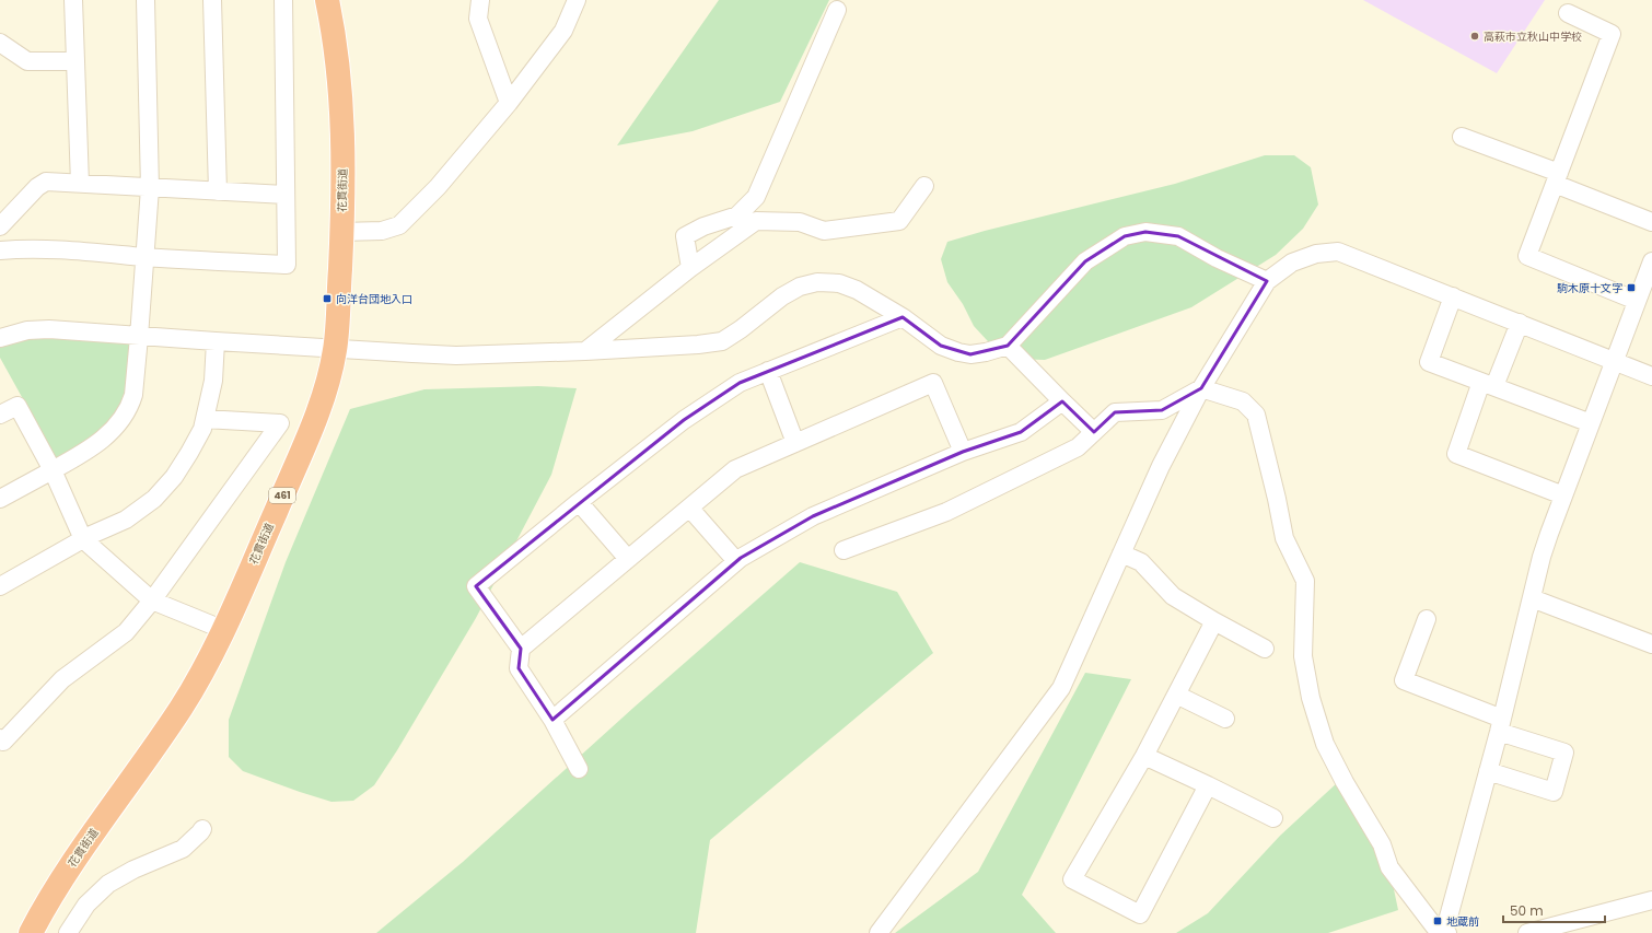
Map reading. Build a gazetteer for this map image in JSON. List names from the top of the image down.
{
  "streets": {
    "highway": ["花貫街道", "461"]
  },
  "places": {
    "other": ["高萩市立秋山中学校"],
    "transit": ["駒木原十文字", "向洋台団地入口", "地蔵前"]
  },
  "scale_bar": "50 m"
}
